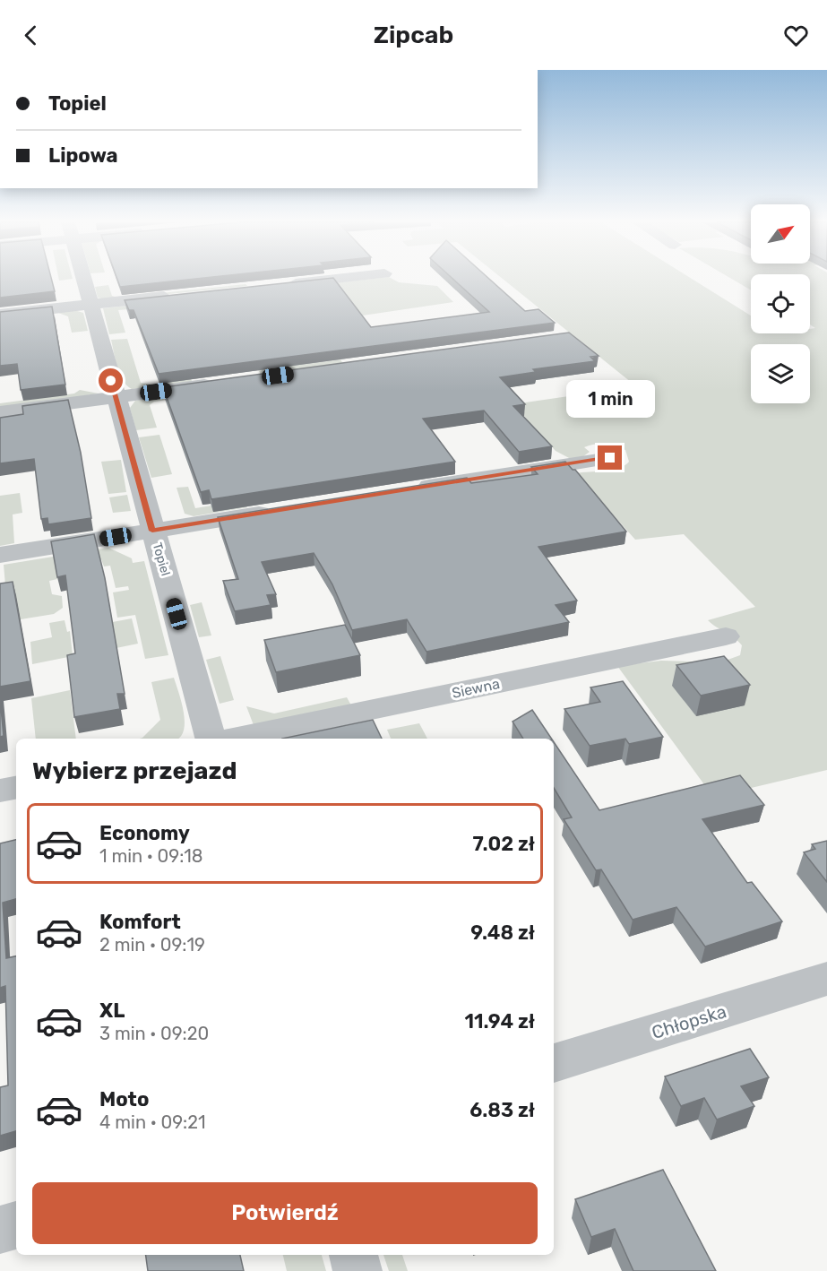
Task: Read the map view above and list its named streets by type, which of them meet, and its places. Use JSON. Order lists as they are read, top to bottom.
{
  "streets": {
    "street": ["Topiel", "Siewna", "Chłopska"]
  },
  "north": "top right",
  "page": {
    "header": "Zipcab",
    "banner": ["Topiel", "Lipowa"],
    "bubble": "1 min",
    "heading": "Wybierz przejazd",
    "list": [
      {
        "name": "Economy",
        "note": "1 min · 09:18",
        "value": "7.02 zł"
      },
      {
        "name": "Komfort",
        "note": "2 min · 09:19",
        "value": "9.48 zł"
      },
      {
        "name": "XL",
        "note": "3 min · 09:20",
        "value": "11.94 zł"
      },
      {
        "name": "Moto",
        "note": "4 min · 09:21",
        "value": "6.83 zł"
      }
    ],
    "buttons": "Potwierdź"
  }
}
